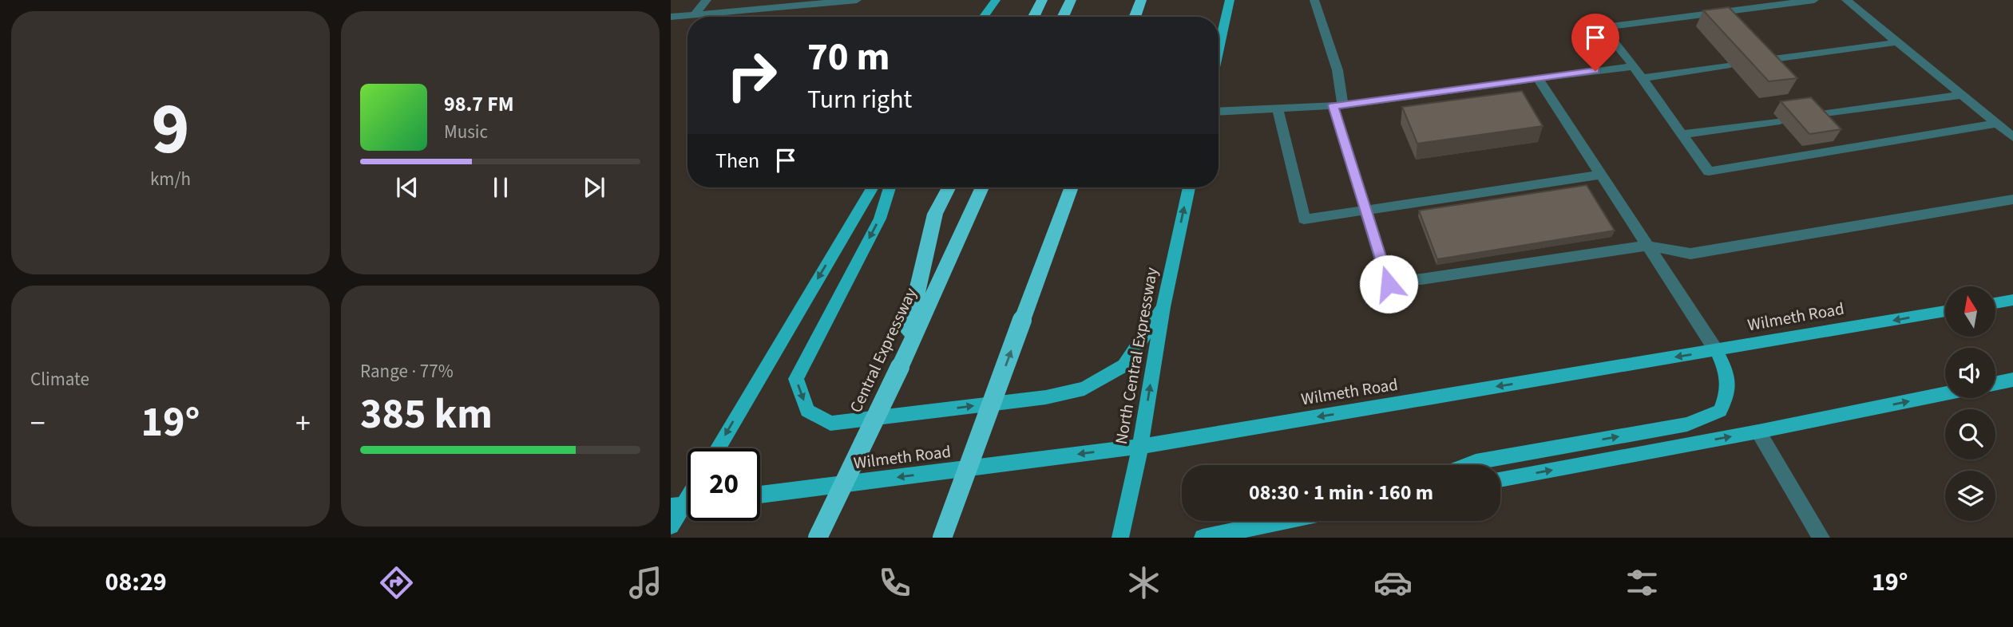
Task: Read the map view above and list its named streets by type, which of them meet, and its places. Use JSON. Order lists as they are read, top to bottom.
{
  "streets": {
    "highway": ["Central Expressway"],
    "main road": ["Wilmeth Road", "North Central Expressway"]
  },
  "crossings": [
    ["Wilmeth Road", "North Central Expressway"]
  ],
  "one_way": ["North Central Expressway"],
  "north": "top",
  "page": {
    "tile": [
      ["9", "km/h"],
      "Climate",
      ["Range · 77%", "385 km"]
    ],
    "turn": ["70 m", "Turn right"],
    "song": ["98.7 FM", "Music"],
    "then": "Then",
    "heat": ["−", "19°", "+"],
    "limit": "20",
    "trip": "08:30 · 1 min · 160 m",
    "tabs": ["08:29", "19°"]
  }
}
